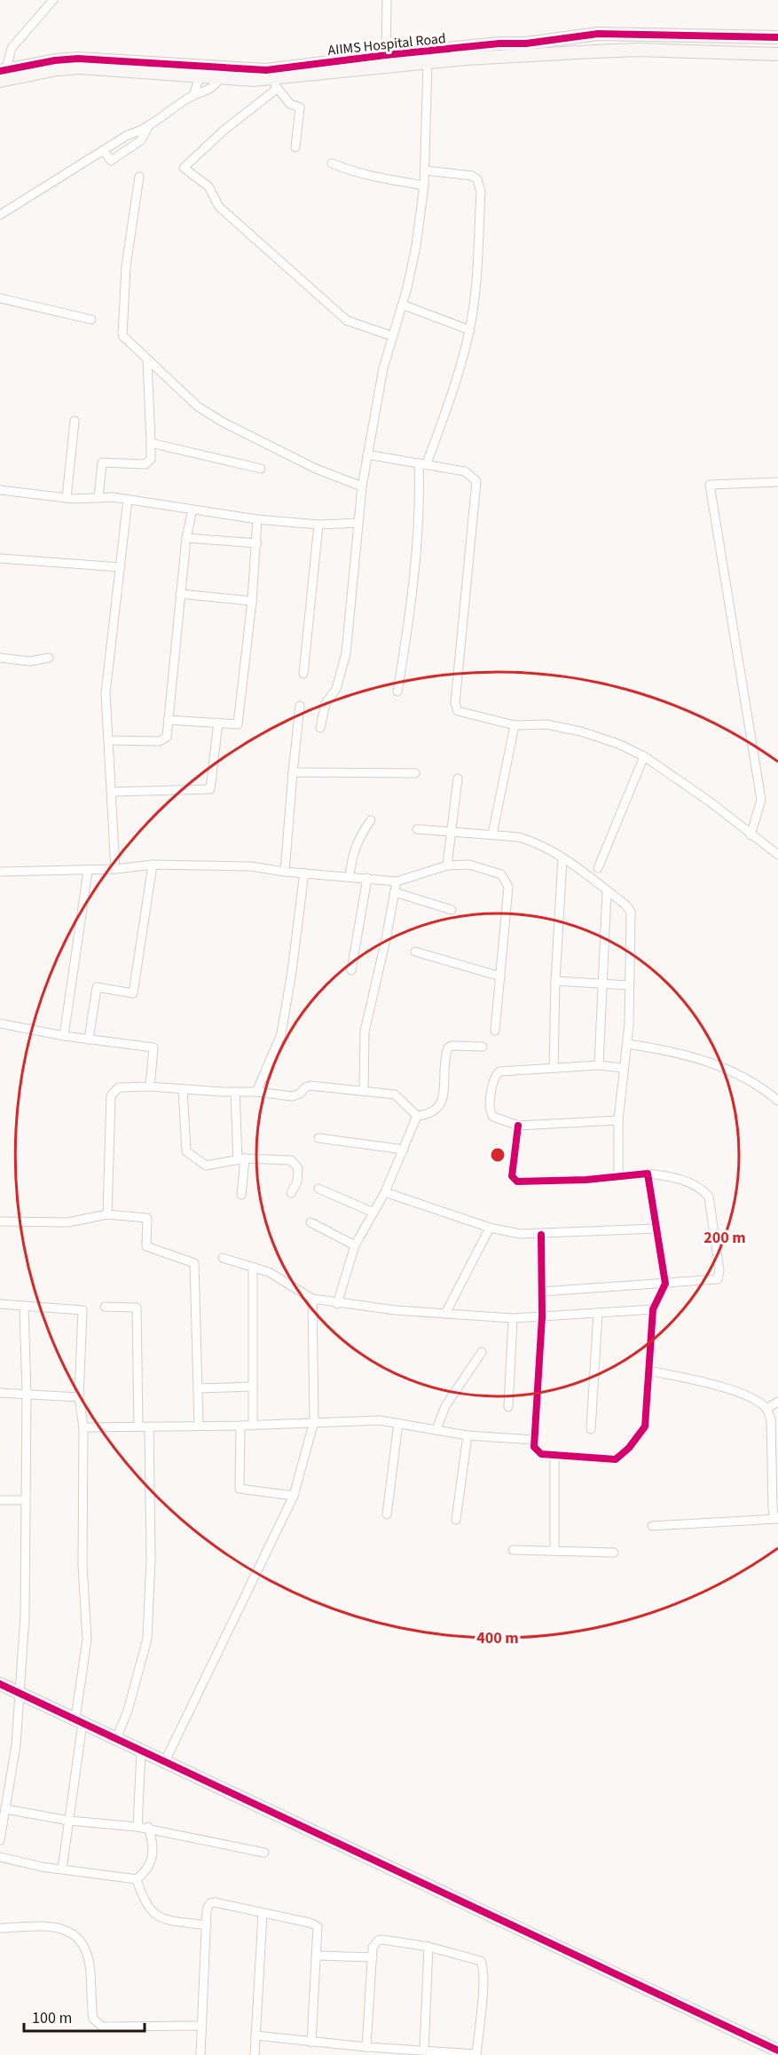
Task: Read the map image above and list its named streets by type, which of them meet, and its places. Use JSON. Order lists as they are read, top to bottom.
{
  "streets": {
    "street": ["AIIMS Hospital Road"]
  },
  "scale_bar": "100 m",
  "rings": ["200 m", "400 m"]
}
